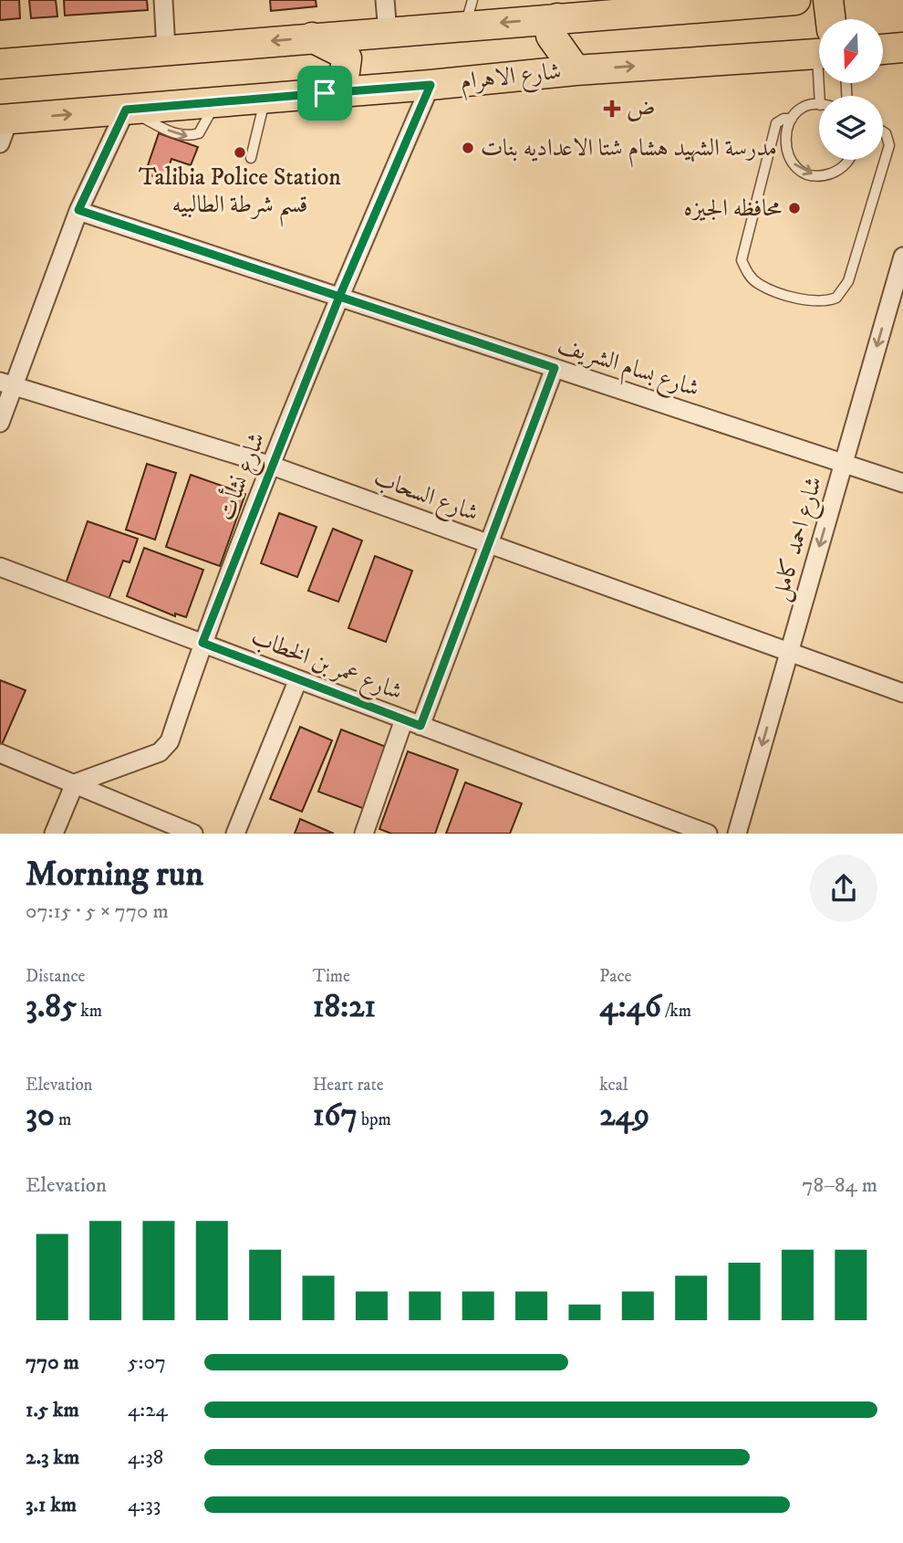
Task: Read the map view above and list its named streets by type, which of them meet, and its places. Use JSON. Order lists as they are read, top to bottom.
{
  "streets": {
    "main road": ["شارع الاهرام"],
    "street": [
      "شارع بسام الشريف",
      "شارع نشأت",
      "شارع السحاب",
      "شارع احمد كامل",
      "شارع عمر بن الخطاب"
    ]
  },
  "crossings": [
    ["شارع الاهرام", "شارع نشأت"],
    ["شارع بسام الشريف", "شارع نشأت"],
    ["شارع بسام الشريف", "شارع احمد كامل"],
    ["شارع نشأت", "شارع السحاب"],
    ["شارع نشأت", "شارع عمر بن الخطاب"],
    ["شارع السحاب", "شارع احمد كامل"]
  ],
  "one_way": ["شارع احمد كامل"],
  "places": {
    "health": ["ض"],
    "other": ["مدرسة الشهيد هشام شتا الاعداديه بنات", "Talibia Police Station قسم شرطة الطالبيه", "محافظه الجيزه"]
  },
  "north": "bottom",
  "page": {
    "heading": ["Morning run", "07:15 · 5 × 770 m"],
    "stats": [
      ["Distance", "3.85 km"],
      ["Time", "18:21"],
      ["Pace", "4:46 /km"],
      ["Elevation", "30 m"],
      ["Heart rate", "167 bpm"],
      ["kcal", "249"]
    ],
    "chart": ["Elevation", "78–84 m"],
    "list": [
      {
        "name": "770 m",
        "note": "5:07"
      },
      {
        "name": "1.5 km",
        "note": "4:24"
      },
      {
        "name": "2.3 km",
        "note": "4:38"
      },
      {
        "name": "3.1 km",
        "note": "4:33"
      }
    ]
  }
}
